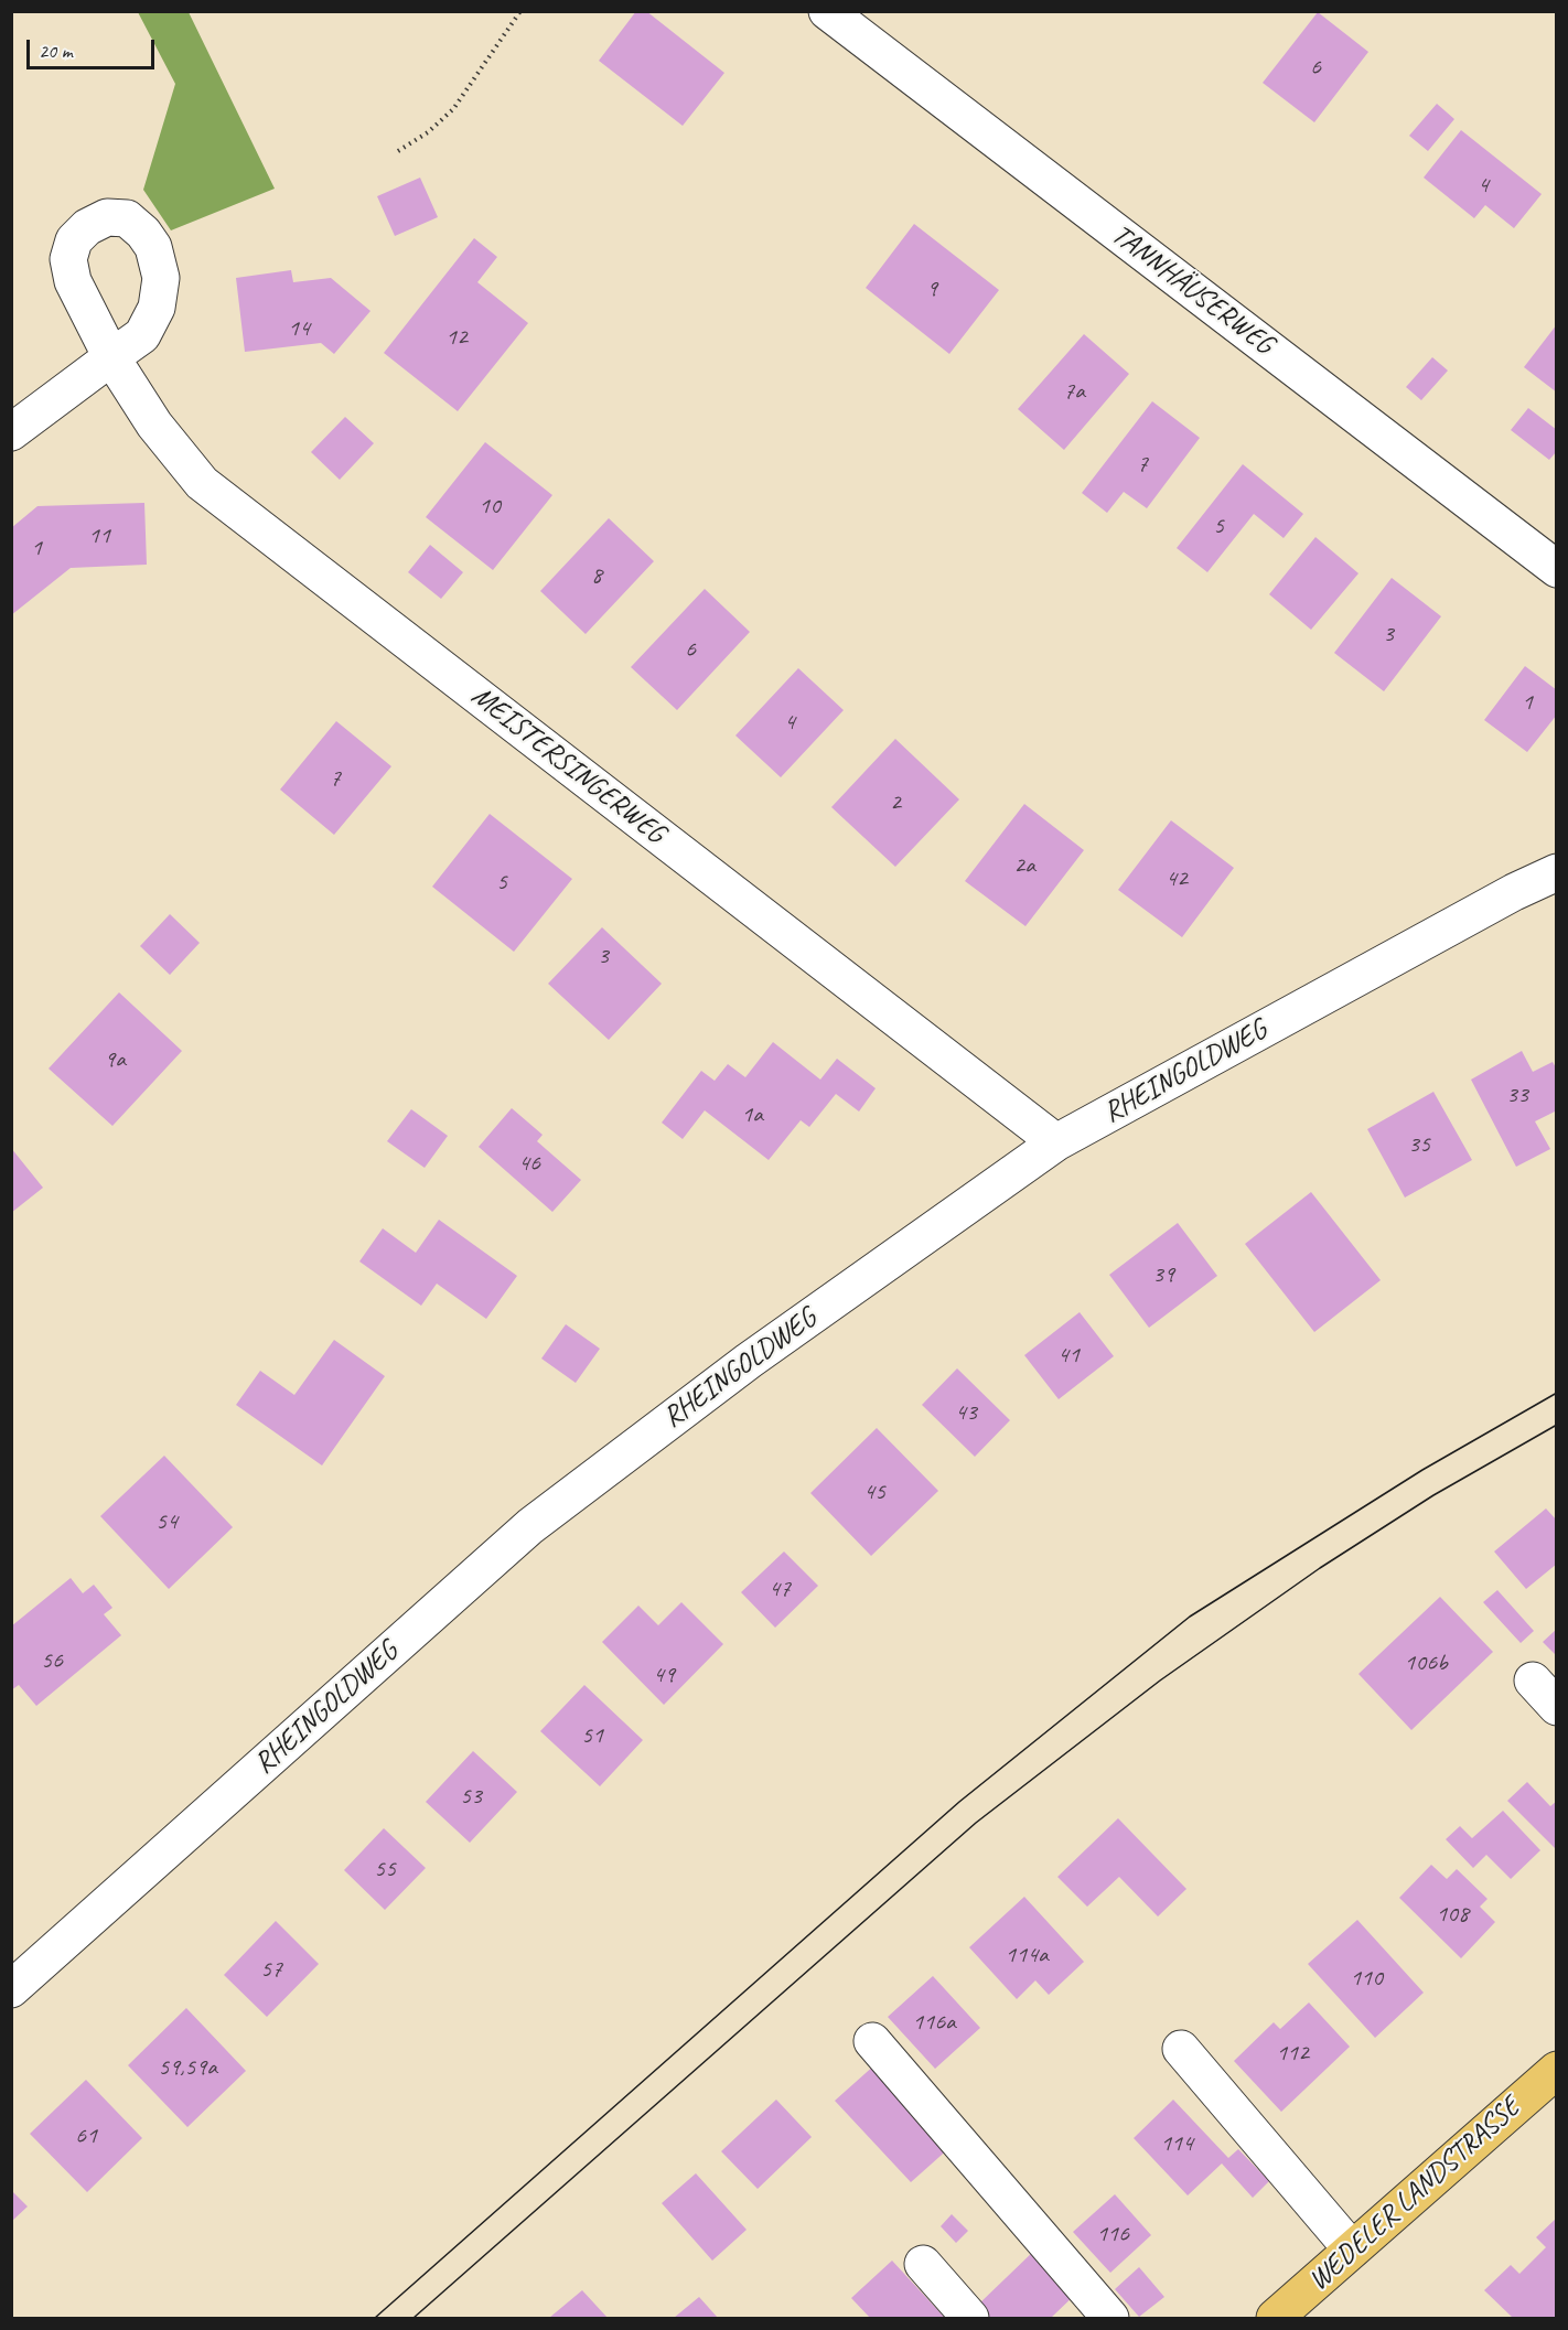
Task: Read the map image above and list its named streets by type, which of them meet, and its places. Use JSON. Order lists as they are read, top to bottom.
{
  "streets": {
    "main road": ["WEDELER LANDSTRASSE"],
    "street": ["TANNHÄUSERWEG", "MEISTERSINGERWEG", "RHEINGOLDWEG"]
  },
  "crossings": [
    ["MEISTERSINGERWEG", "RHEINGOLDWEG"]
  ],
  "house_numbers": [
    "6",
    "4",
    "9",
    "14",
    "12",
    "7a",
    "7",
    "10",
    "5",
    "11",
    "1",
    "8",
    "3",
    "6",
    "1",
    "4",
    "7",
    "2",
    "2a",
    "42",
    "5",
    "3",
    "9a",
    "33",
    "1a",
    "35",
    "46",
    "39",
    "41",
    "43",
    "45",
    "54",
    "47",
    "56",
    "106b",
    "49",
    "51",
    "53",
    "55",
    "108",
    "114a",
    "57",
    "110",
    "116a",
    "112",
    "59,59a",
    "61",
    "114",
    "116"
  ],
  "scale_bar": "20 m"
}
